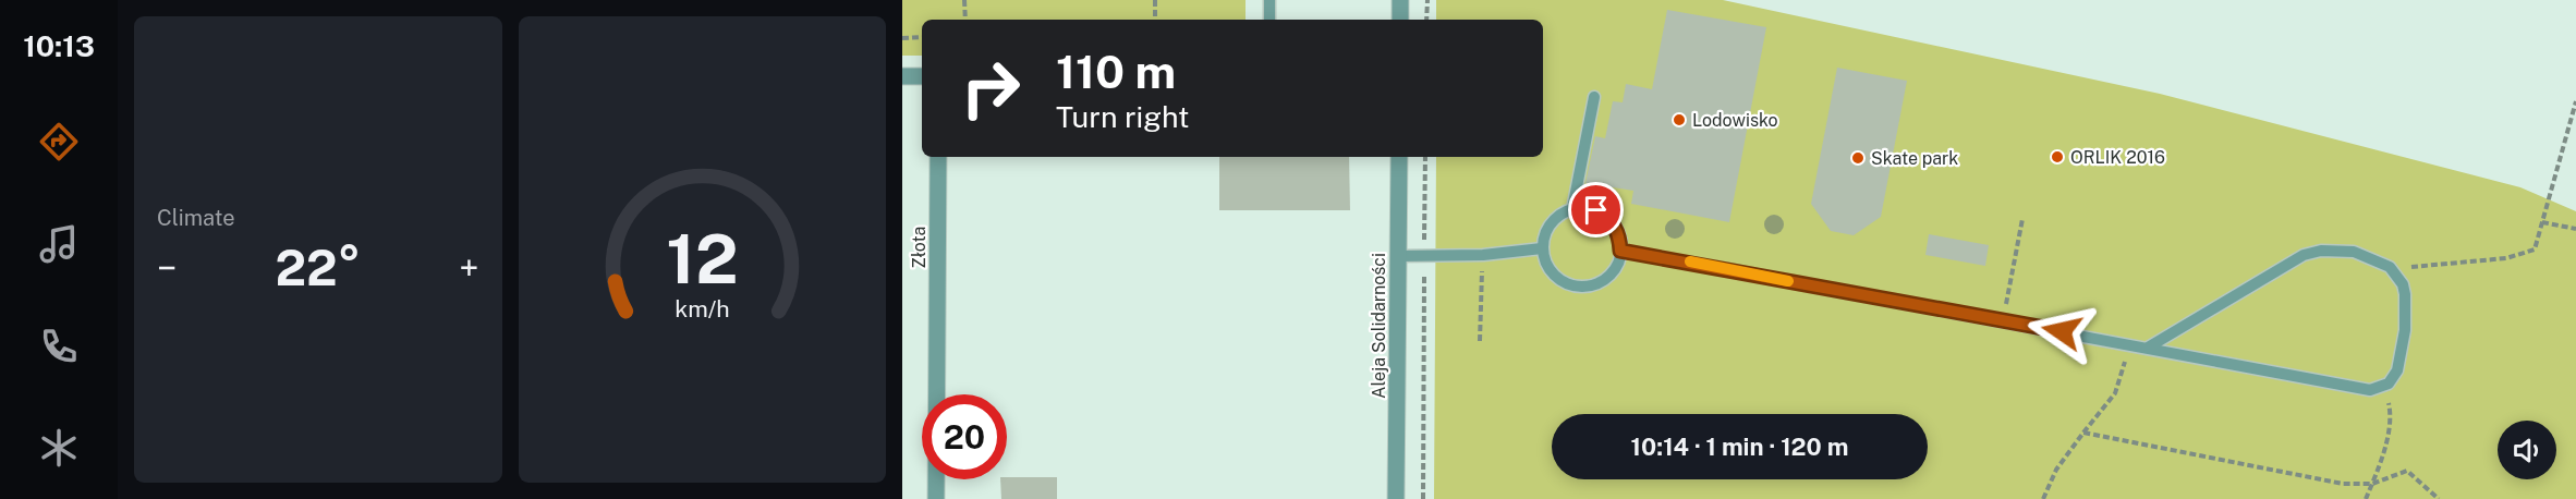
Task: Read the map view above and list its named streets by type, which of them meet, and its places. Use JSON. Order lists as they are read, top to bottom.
{
  "streets": {
    "street": ["Złota", "Aleja Solidarności"]
  },
  "places": ["Lodowisko", "ORLIK 2016", "Skate park"],
  "page": {
    "tabs": "10:13",
    "tile": "Climate",
    "turn": ["110 m", "Turn right"],
    "heat": ["−", "22°", "+"],
    "limit": "20",
    "trip": "10:14 · 1 min · 120 m",
    "gauge": ["12", "km/h"]
  }
}
